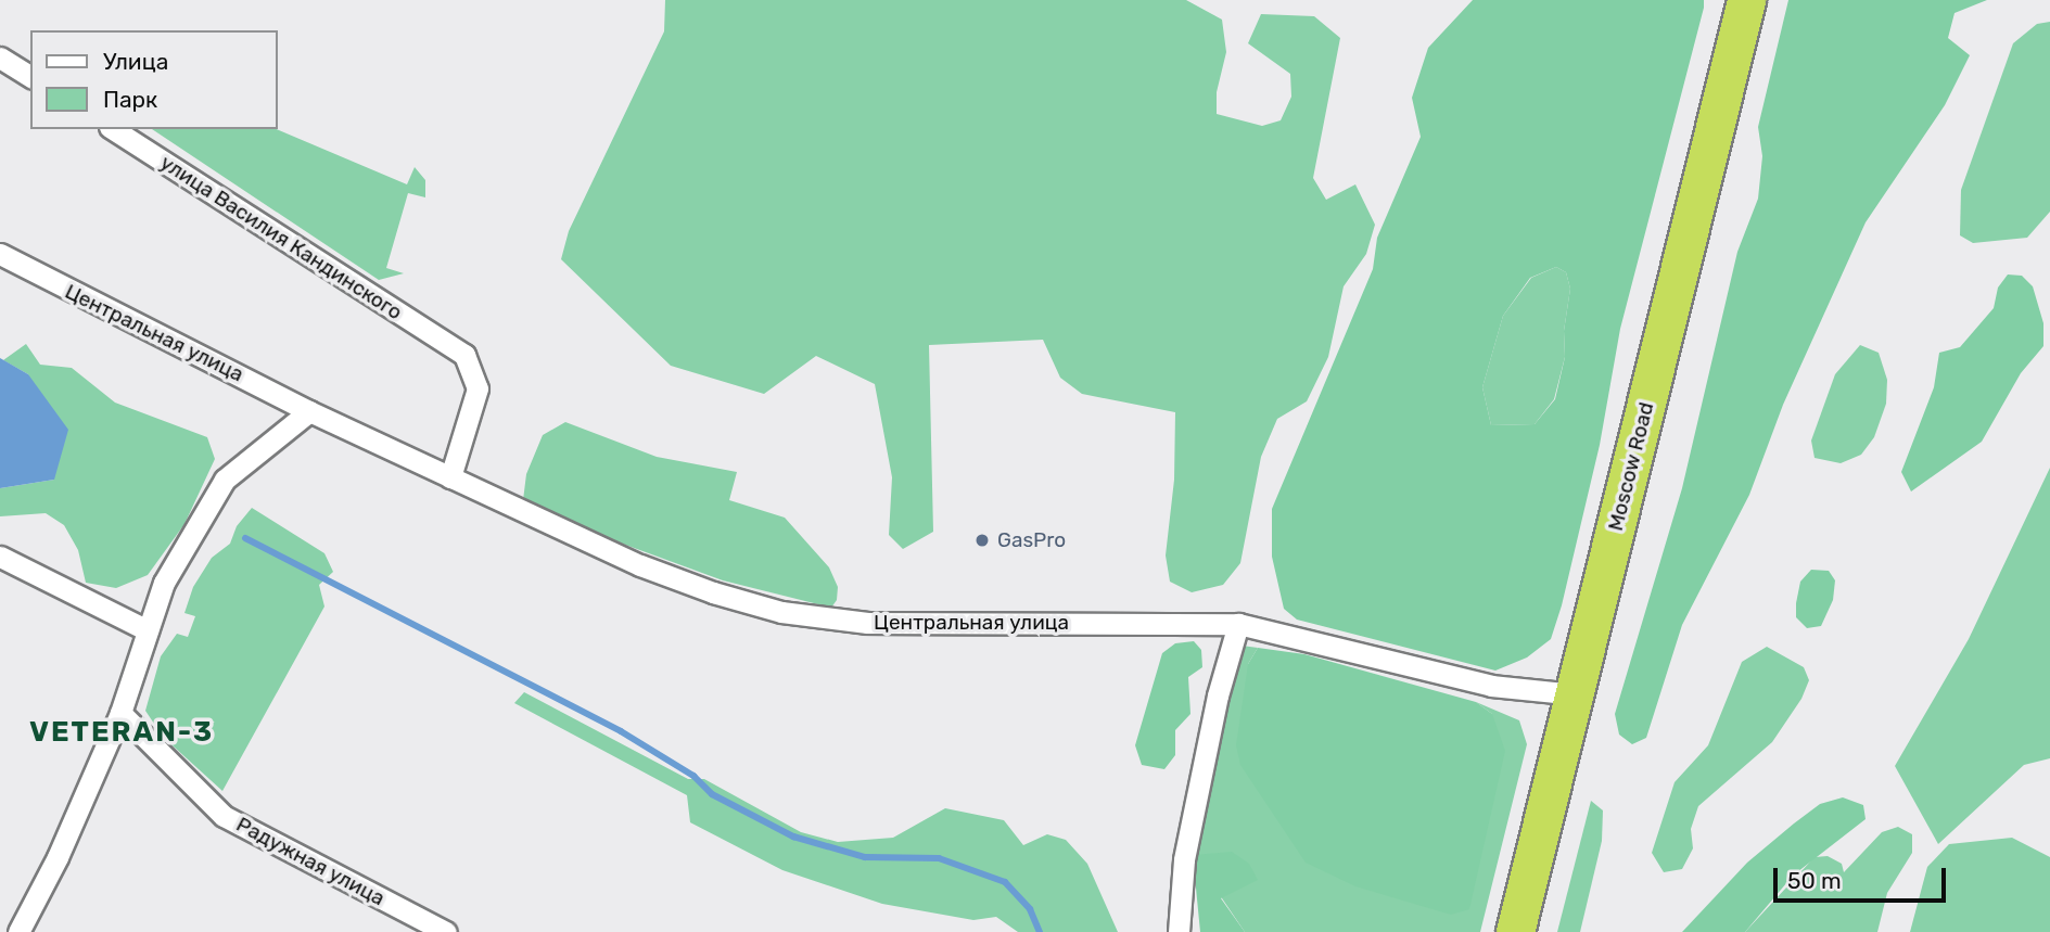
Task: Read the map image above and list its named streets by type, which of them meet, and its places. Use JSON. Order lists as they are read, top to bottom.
{
  "streets": {
    "highway": ["Moscow Road"],
    "street": ["улица Василия Кандинского", "Центральная улица", "Радужная улица"]
  },
  "crossings": [
    ["улица Василия Кандинского", "Центральная улица"],
    ["Центральная улица", "Moscow Road"]
  ],
  "districts": ["VETERAN-3"],
  "places": ["GasPro"],
  "legend": ["Улица", "Парк"],
  "scale_bar": "50 m"
}
